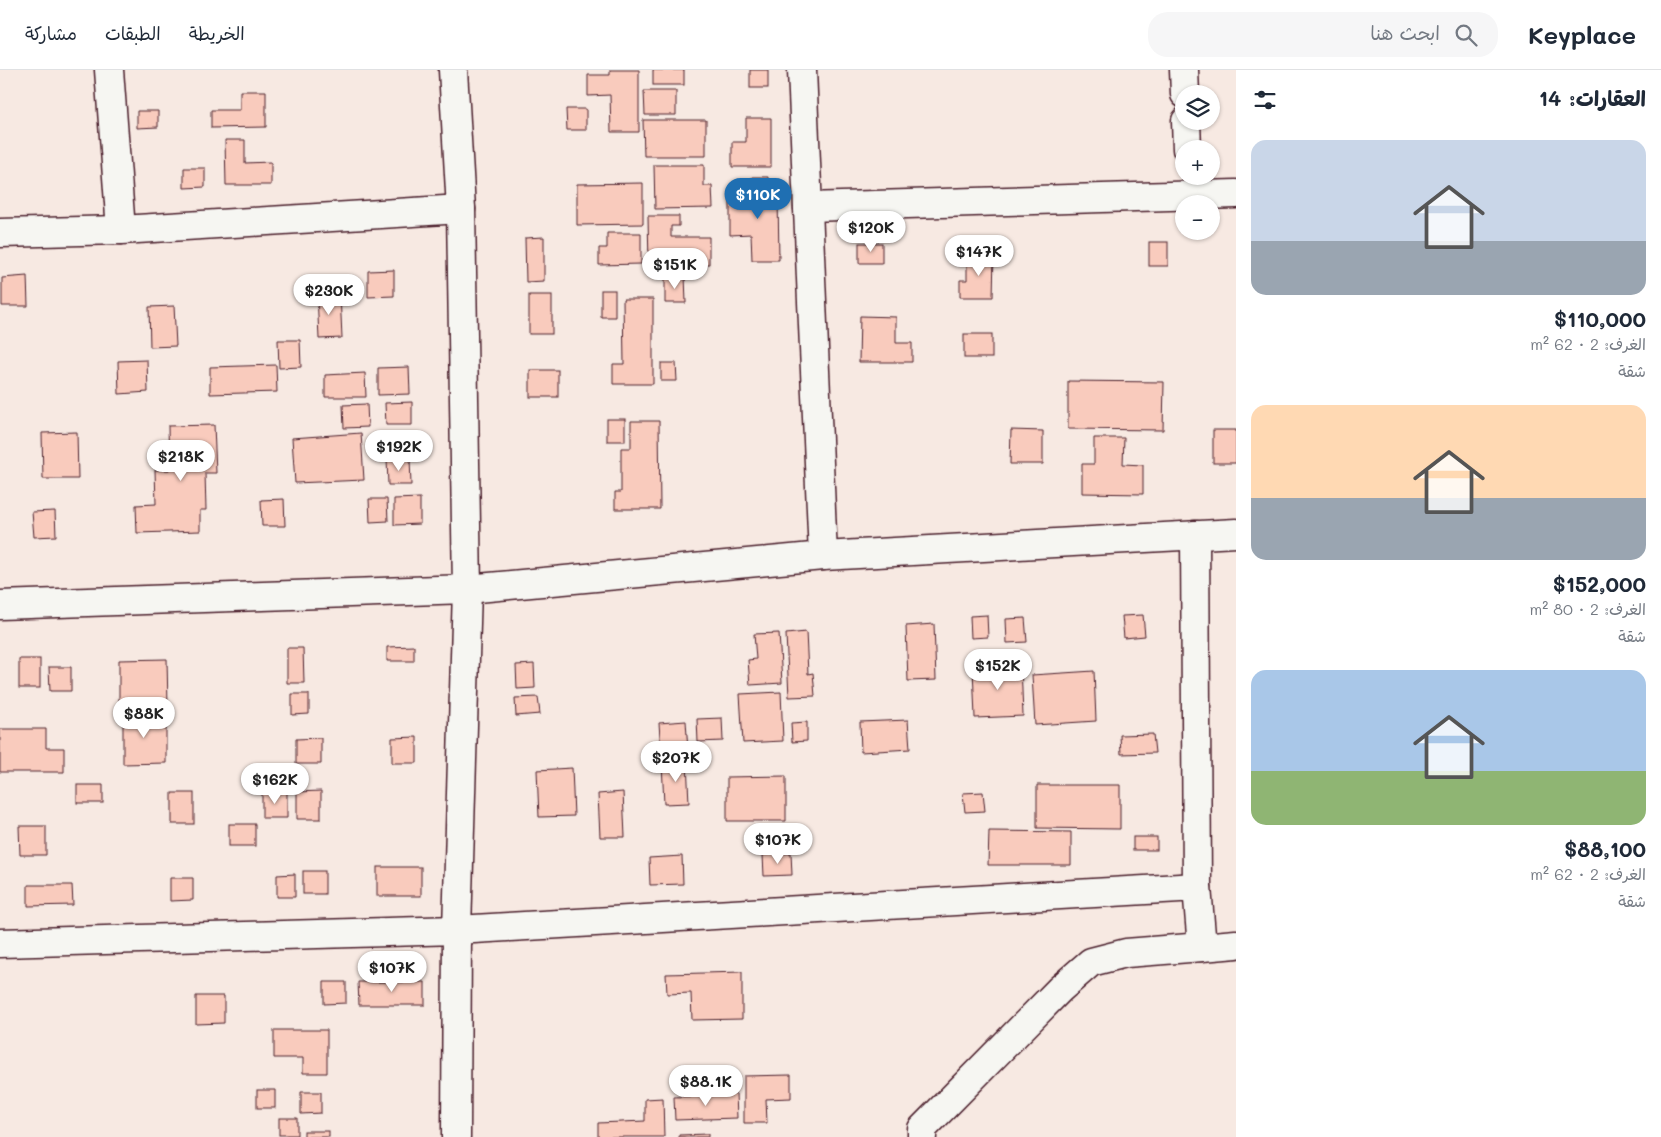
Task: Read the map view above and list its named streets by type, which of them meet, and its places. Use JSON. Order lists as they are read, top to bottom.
{
  "page": {
    "header": "Keyplace",
    "search": "ابحث هنا",
    "nav": ["الخريطة", "الطبقات", "مشاركة"],
    "heading": "العقارات: 14",
    "map_buttons": ["+", "−"],
    "list": [
      {
        "name": "$110,000",
        "note": "الغرف: 2 · 62 m² · شقة"
      },
      {
        "name": "$152,000",
        "note": "الغرف: 2 · 80 m² · شقة"
      },
      {
        "name": "$88,100",
        "note": "الغرف: 2 · 62 m² · شقة"
      }
    ],
    "price": [
      "$110K",
      "$120K",
      "$147K",
      "$151K",
      "$230K",
      "$192K",
      "$218K",
      "$152K",
      "$88K",
      "$207K",
      "$162K",
      "$107K",
      "$107K",
      "$88.1K"
    ]
  }
}
